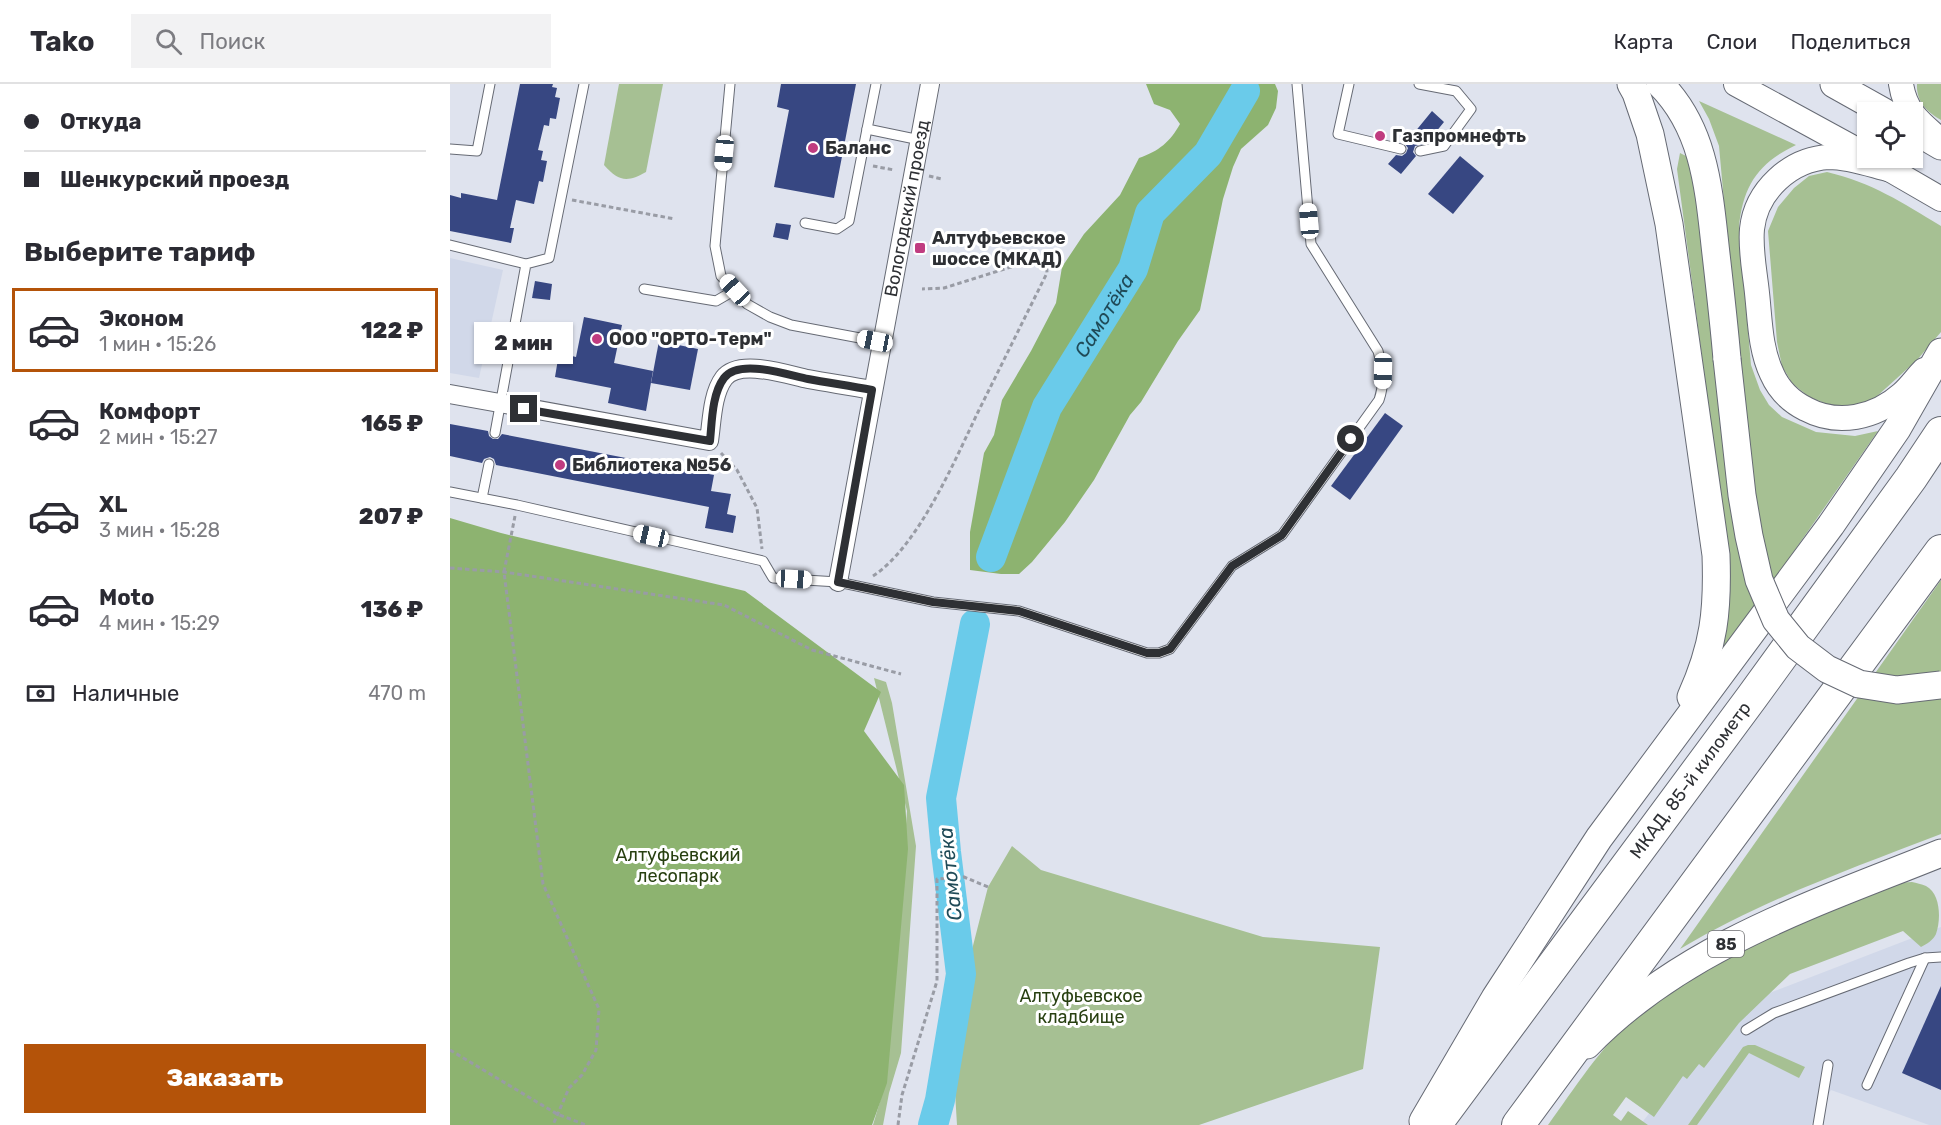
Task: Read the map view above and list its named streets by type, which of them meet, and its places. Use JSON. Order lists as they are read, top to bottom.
{
  "streets": {
    "highway": ["МКАД, 85-й километр"],
    "main road": ["85"],
    "street": ["Вологодский проезд"]
  },
  "water": ["Самотёка"],
  "parks": ["Алтуфьевский лесопарк", "Алтуфьевское кладбище"],
  "places": {
    "other": [
      "Газпромнефть",
      "Баланс",
      "ООО \"ОРТО-Терм\"",
      "Библиотека №56"
    ],
    "transit": ["Алтуфьевское шоссе (МКАД)"]
  },
  "page": {
    "header": "Tako",
    "search": "Поиск",
    "nav": ["Карта", "Слои", "Поделиться"],
    "banner": ["Откуда", "Шенкурский проезд"],
    "heading": "Выберите тариф",
    "list": [
      {
        "name": "Эконом",
        "note": "1 мин · 15:26",
        "value": "122 ₽"
      },
      {
        "name": "Комфорт",
        "note": "2 мин · 15:27",
        "value": "165 ₽"
      },
      {
        "name": "XL",
        "note": "3 мин · 15:28",
        "value": "207 ₽"
      },
      {
        "name": "Moto",
        "note": "4 мин · 15:29",
        "value": "136 ₽"
      }
    ],
    "bubble": "2 мин",
    "pay": ["Наличные", "470 m"],
    "buttons": "Заказать"
  }
}
